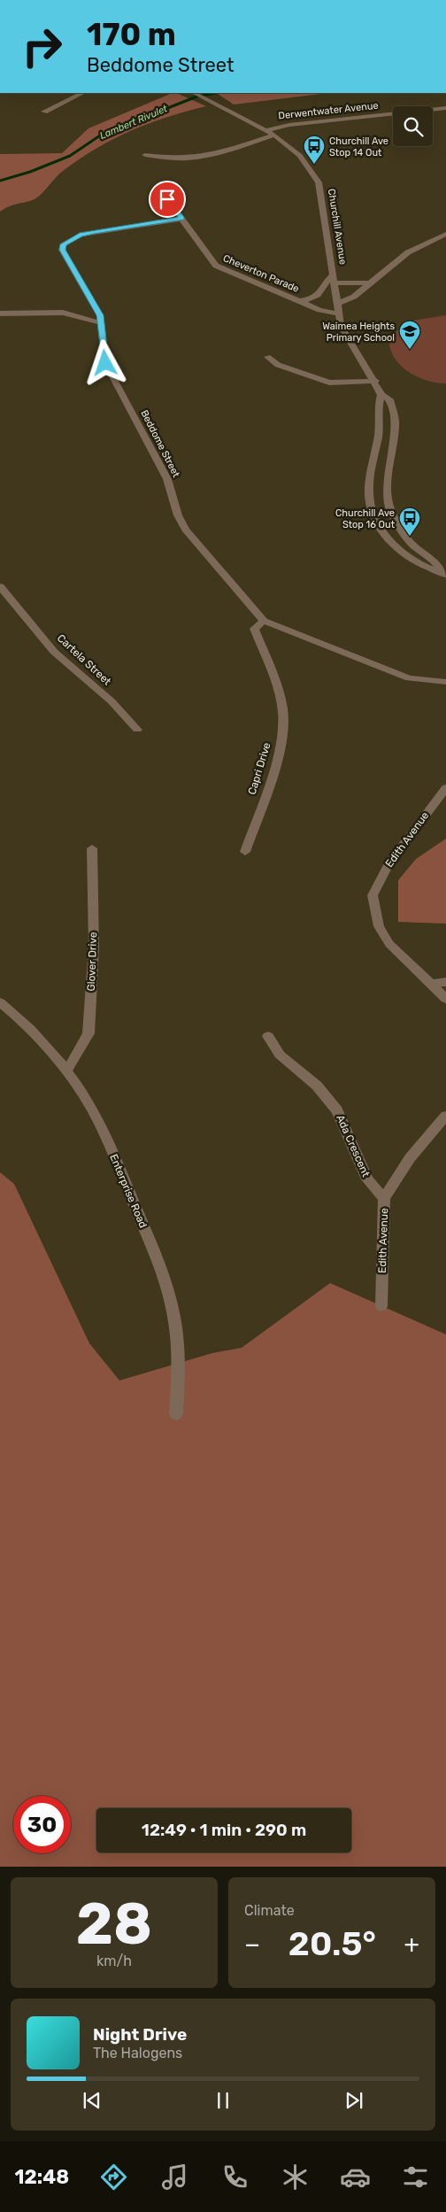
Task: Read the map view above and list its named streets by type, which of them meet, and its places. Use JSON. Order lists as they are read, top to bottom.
{
  "streets": {
    "street": [
      "Derwentwater Avenue",
      "Churchill Avenue",
      "Cheverton Parade",
      "Beddome Street",
      "Cartela Street",
      "Capri Drive",
      "Edith Avenue",
      "Glover Drive",
      "Ada Crescent",
      "Enterprise Road"
    ]
  },
  "crossings": [
    ["Derwentwater Avenue", "Churchill Avenue"],
    ["Churchill Avenue", "Cheverton Parade"],
    ["Cheverton Parade", "Beddome Street"],
    ["Beddome Street", "Capri Drive"],
    ["Edith Avenue", "Ada Crescent"],
    ["Glover Drive", "Enterprise Road"]
  ],
  "water": ["Lambert Rivulet"],
  "places": {
    "bus stop": ["Churchill Ave Stop 14 Out", "Churchill Ave Stop 16 Out"],
    "school or university": ["Waimea Heights Primary School"]
  },
  "page": {
    "turn": ["170 m", "Beddome Street"],
    "limit": "30",
    "trip": "12:49 · 1 min · 290 m",
    "tile": [
      ["28", "km/h"],
      "Climate"
    ],
    "heat": ["−", "20.5°", "+"],
    "song": ["Night Drive", "The Halogens"],
    "tabs": "12:48"
  }
}
